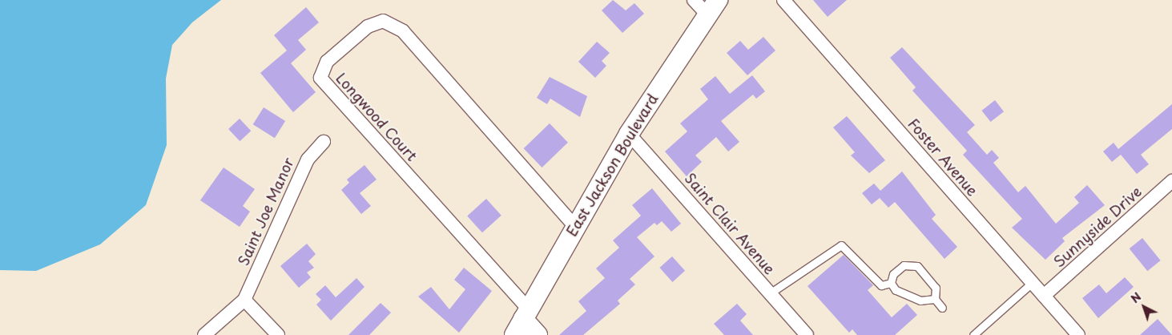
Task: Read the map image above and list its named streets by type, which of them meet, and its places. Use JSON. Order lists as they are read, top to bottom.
{
  "streets": {
    "main road": ["East Jackson Boulevard"],
    "street": [
      "Longwood Court",
      "Foster Avenue",
      "Saint Joe Manor",
      "Saint Clair Avenue",
      "Sunnyside Drive"
    ]
  },
  "crossings": [
    ["Longwood Court", "East Jackson Boulevard"],
    ["Foster Avenue", "Sunnyside Drive"],
    ["East Jackson Boulevard", "Saint Clair Avenue"]
  ],
  "north": "top left"
}
